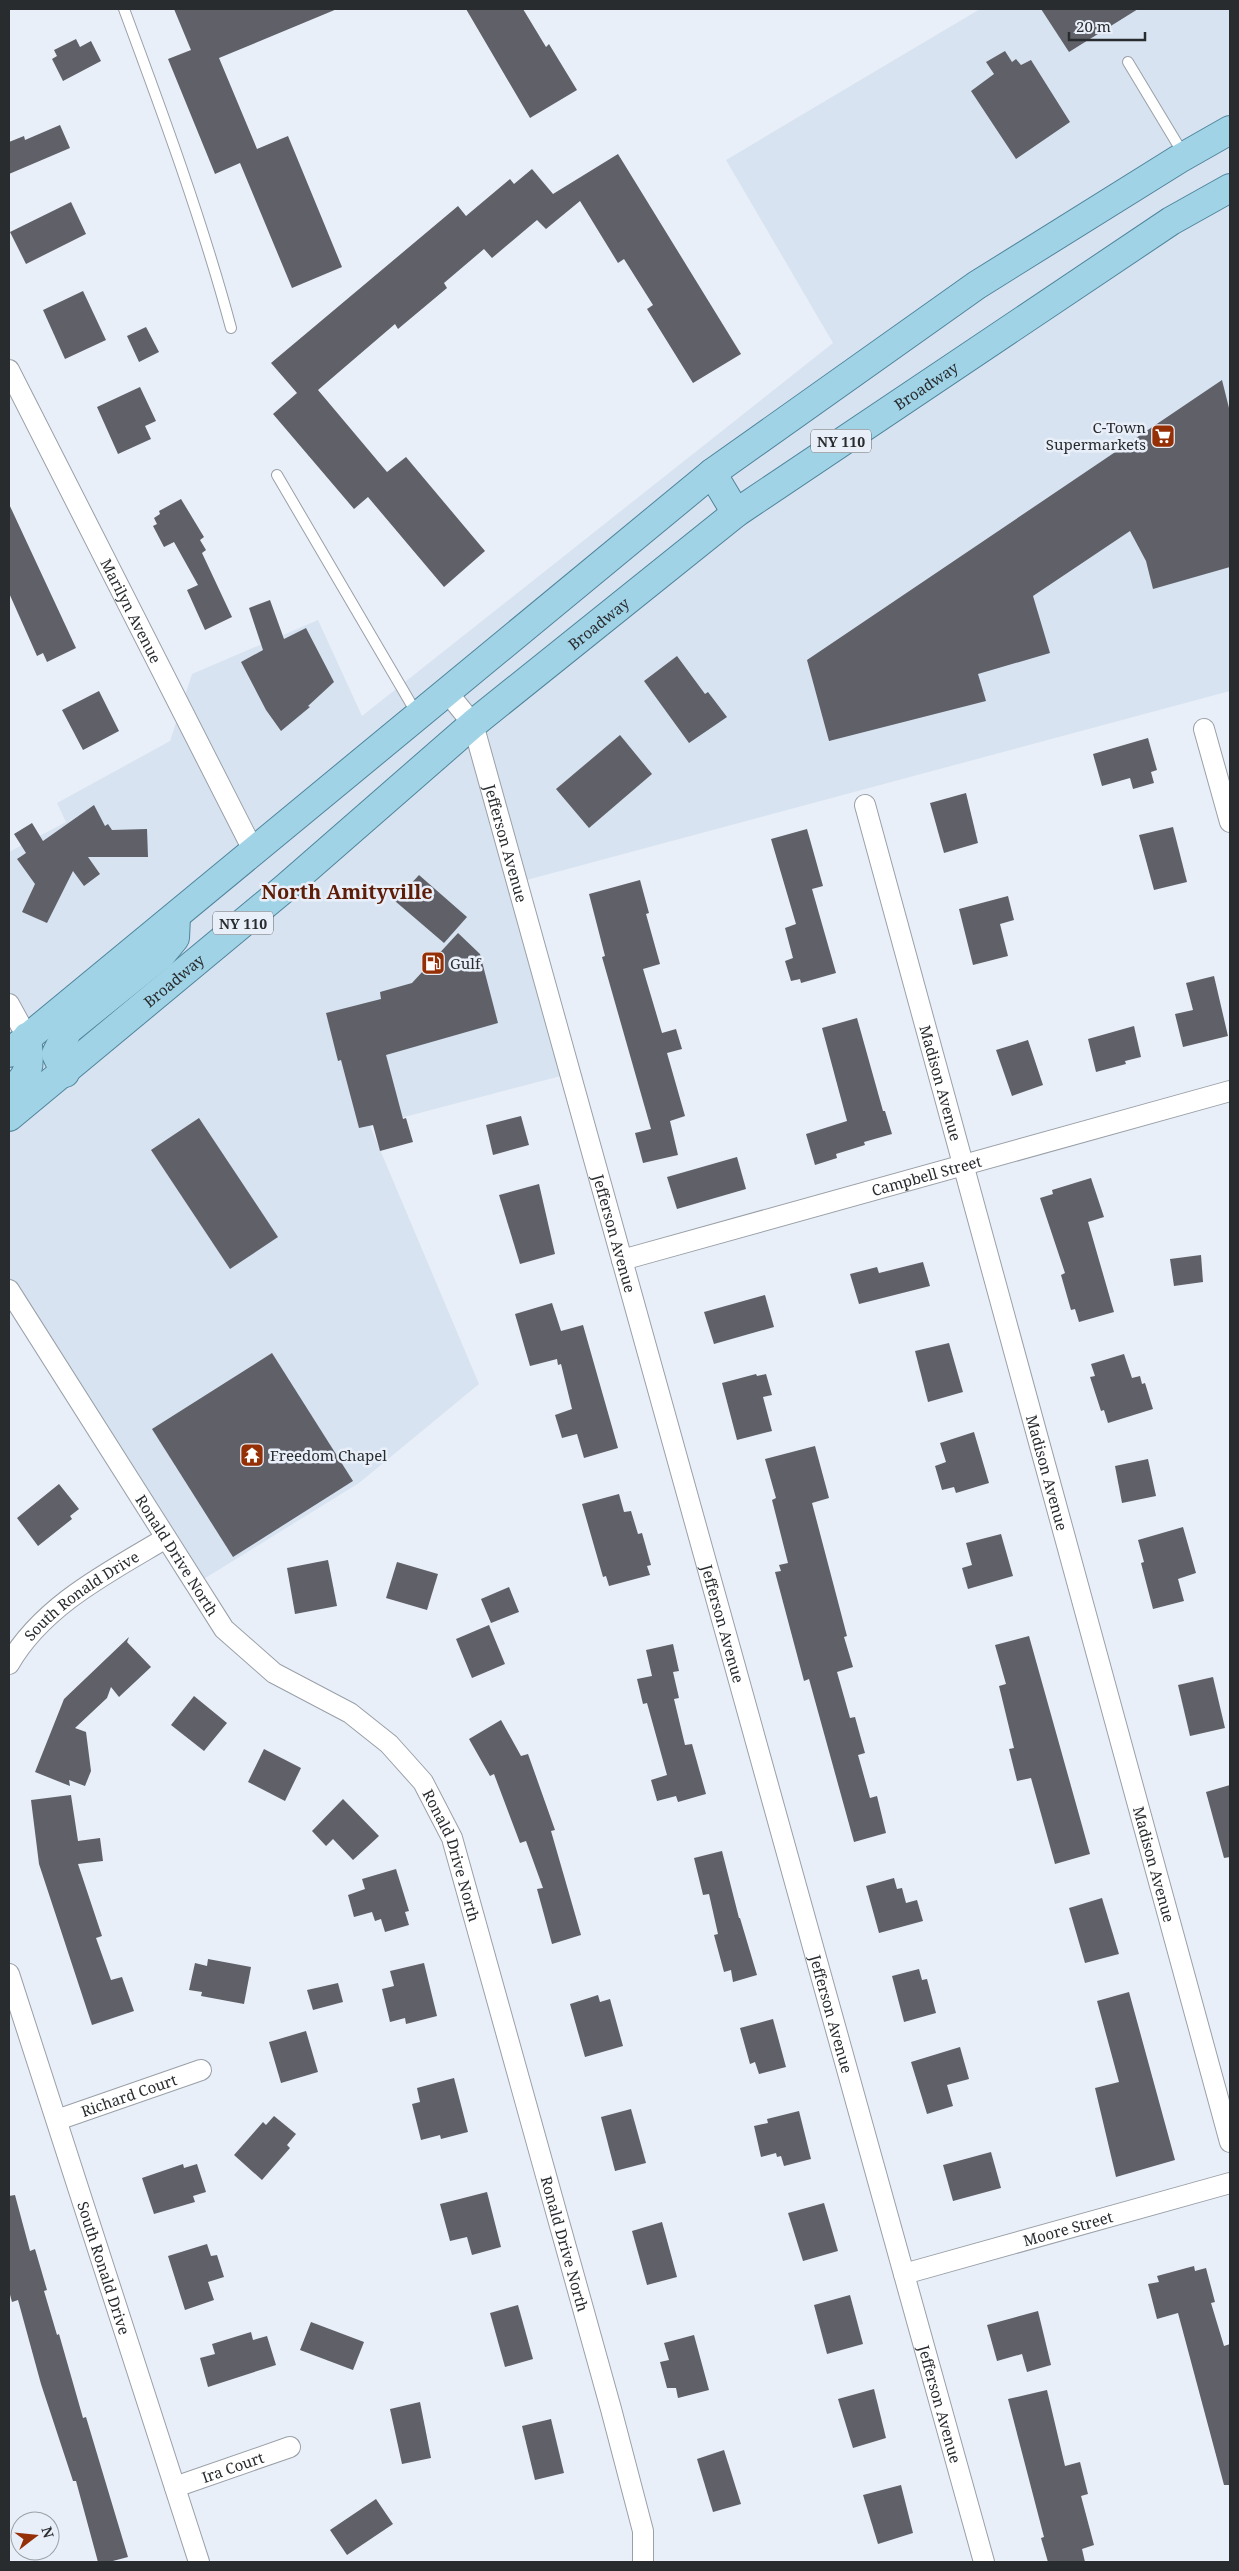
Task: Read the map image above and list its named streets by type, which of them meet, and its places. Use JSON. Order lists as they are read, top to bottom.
{
  "streets": {
    "main road": ["Broadway", "NY 110"],
    "street": [
      "Marilyn Avenue",
      "Jefferson Avenue",
      "Madison Avenue",
      "Campbell Street",
      "Ronald Drive North",
      "South Ronald Drive",
      "Richard Court",
      "Moore Street",
      "Ira Court"
    ]
  },
  "crossings": [
    ["Broadway", "Jefferson Avenue"],
    ["NY 110", "Marilyn Avenue"],
    ["NY 110", "Jefferson Avenue"],
    ["Jefferson Avenue", "Campbell Street"],
    ["Jefferson Avenue", "Moore Street"],
    ["Madison Avenue", "Campbell Street"],
    ["Ronald Drive North", "South Ronald Drive"],
    ["South Ronald Drive", "Richard Court"],
    ["South Ronald Drive", "Ira Court"]
  ],
  "districts": ["North Amityville"],
  "places": {
    "supermarket": ["C‑Town Supermarkets"],
    "fuel station": ["Gulf"],
    "temple": ["Freedom Chapel"]
  },
  "scale_bar": "20 m",
  "north": "right"
}
